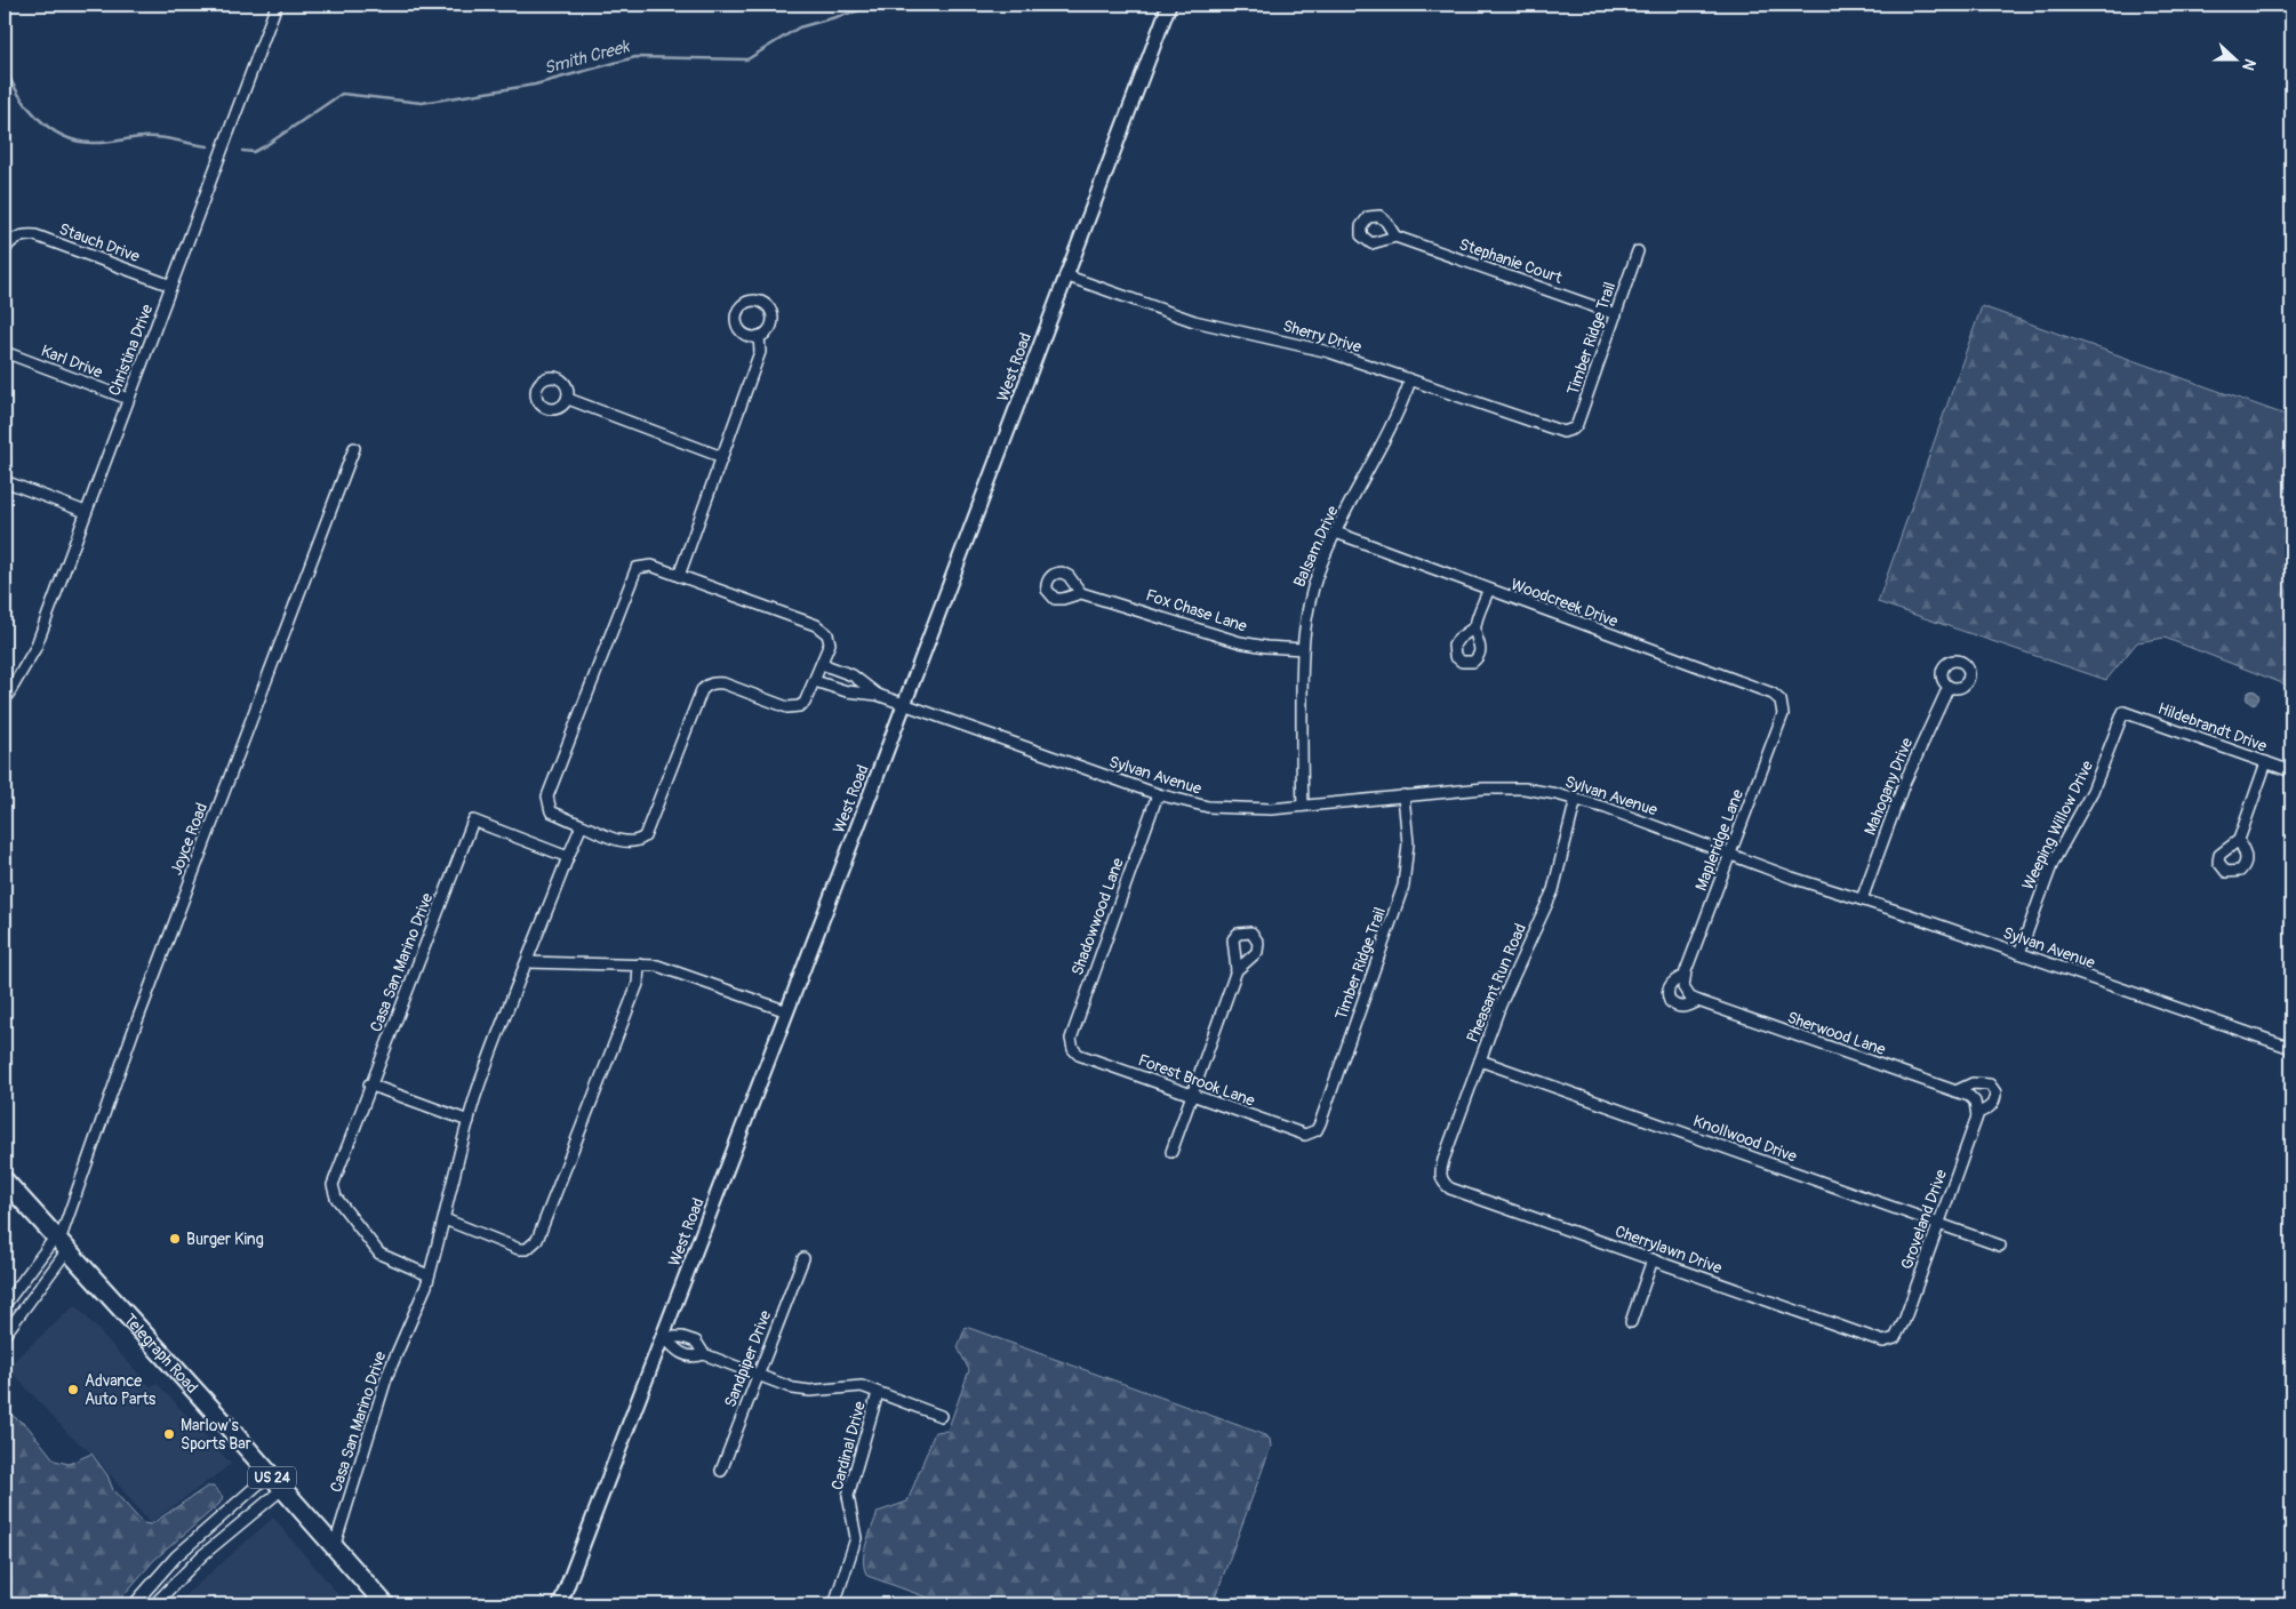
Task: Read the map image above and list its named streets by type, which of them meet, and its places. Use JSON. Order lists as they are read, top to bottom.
{
  "streets": {
    "main road": ["Telegraph Road", "US 24"],
    "street": [
      "Stauch Drive",
      "Stephanie Court",
      "Sherry Drive",
      "Timber Ridge Trail",
      "Christina Drive",
      "Karl Drive",
      "West Road",
      "Balsam Drive",
      "Woodcreek Drive",
      "Fox Chase Lane",
      "Hildebrandt Drive",
      "Sylvan Avenue",
      "Mahogany Drive",
      "Weeping Willow Drive",
      "Joyce Road",
      "Mapleridge Lane",
      "Shadowwood Lane",
      "Casa San Marino Drive",
      "Pheasant Run Road",
      "Sherwood Lane",
      "Forest Brook Lane",
      "Knollwood Drive",
      "Groveland Drive",
      "Cherrylawn Drive",
      "Sandpiper Drive",
      "Cardinal Drive"
    ]
  },
  "crossings": [
    ["Stauch Drive", "Christina Drive"],
    ["Stephanie Court", "Timber Ridge Trail"],
    ["Sherry Drive", "Timber Ridge Trail"],
    ["Sherry Drive", "West Road"],
    ["Sherry Drive", "Balsam Drive"],
    ["Timber Ridge Trail", "Sylvan Avenue"],
    ["Timber Ridge Trail", "Forest Brook Lane"],
    ["Christina Drive", "Karl Drive"],
    ["West Road", "Sylvan Avenue"],
    ["Balsam Drive", "Woodcreek Drive"],
    ["Balsam Drive", "Fox Chase Lane"],
    ["Balsam Drive", "Sylvan Avenue"],
    ["Woodcreek Drive", "Mapleridge Lane"],
    ["Hildebrandt Drive", "Weeping Willow Drive"],
    ["Sylvan Avenue", "Mahogany Drive"],
    ["Sylvan Avenue", "Weeping Willow Drive"],
    ["Sylvan Avenue", "Mapleridge Lane"],
    ["Sylvan Avenue", "Shadowwood Lane"],
    ["Sylvan Avenue", "Pheasant Run Road"],
    ["Joyce Road", "Telegraph Road"],
    ["Mapleridge Lane", "Sherwood Lane"],
    ["Shadowwood Lane", "Forest Brook Lane"],
    ["Casa San Marino Drive", "Telegraph Road"],
    ["Pheasant Run Road", "Knollwood Drive"],
    ["Pheasant Run Road", "Cherrylawn Drive"],
    ["Sherwood Lane", "Groveland Drive"],
    ["Knollwood Drive", "Groveland Drive"],
    ["Groveland Drive", "Cherrylawn Drive"]
  ],
  "water": ["Smith Creek"],
  "places": ["Burger King", "Advance Auto Parts", "Marlow's Sports Bar"],
  "north": "right"
}
